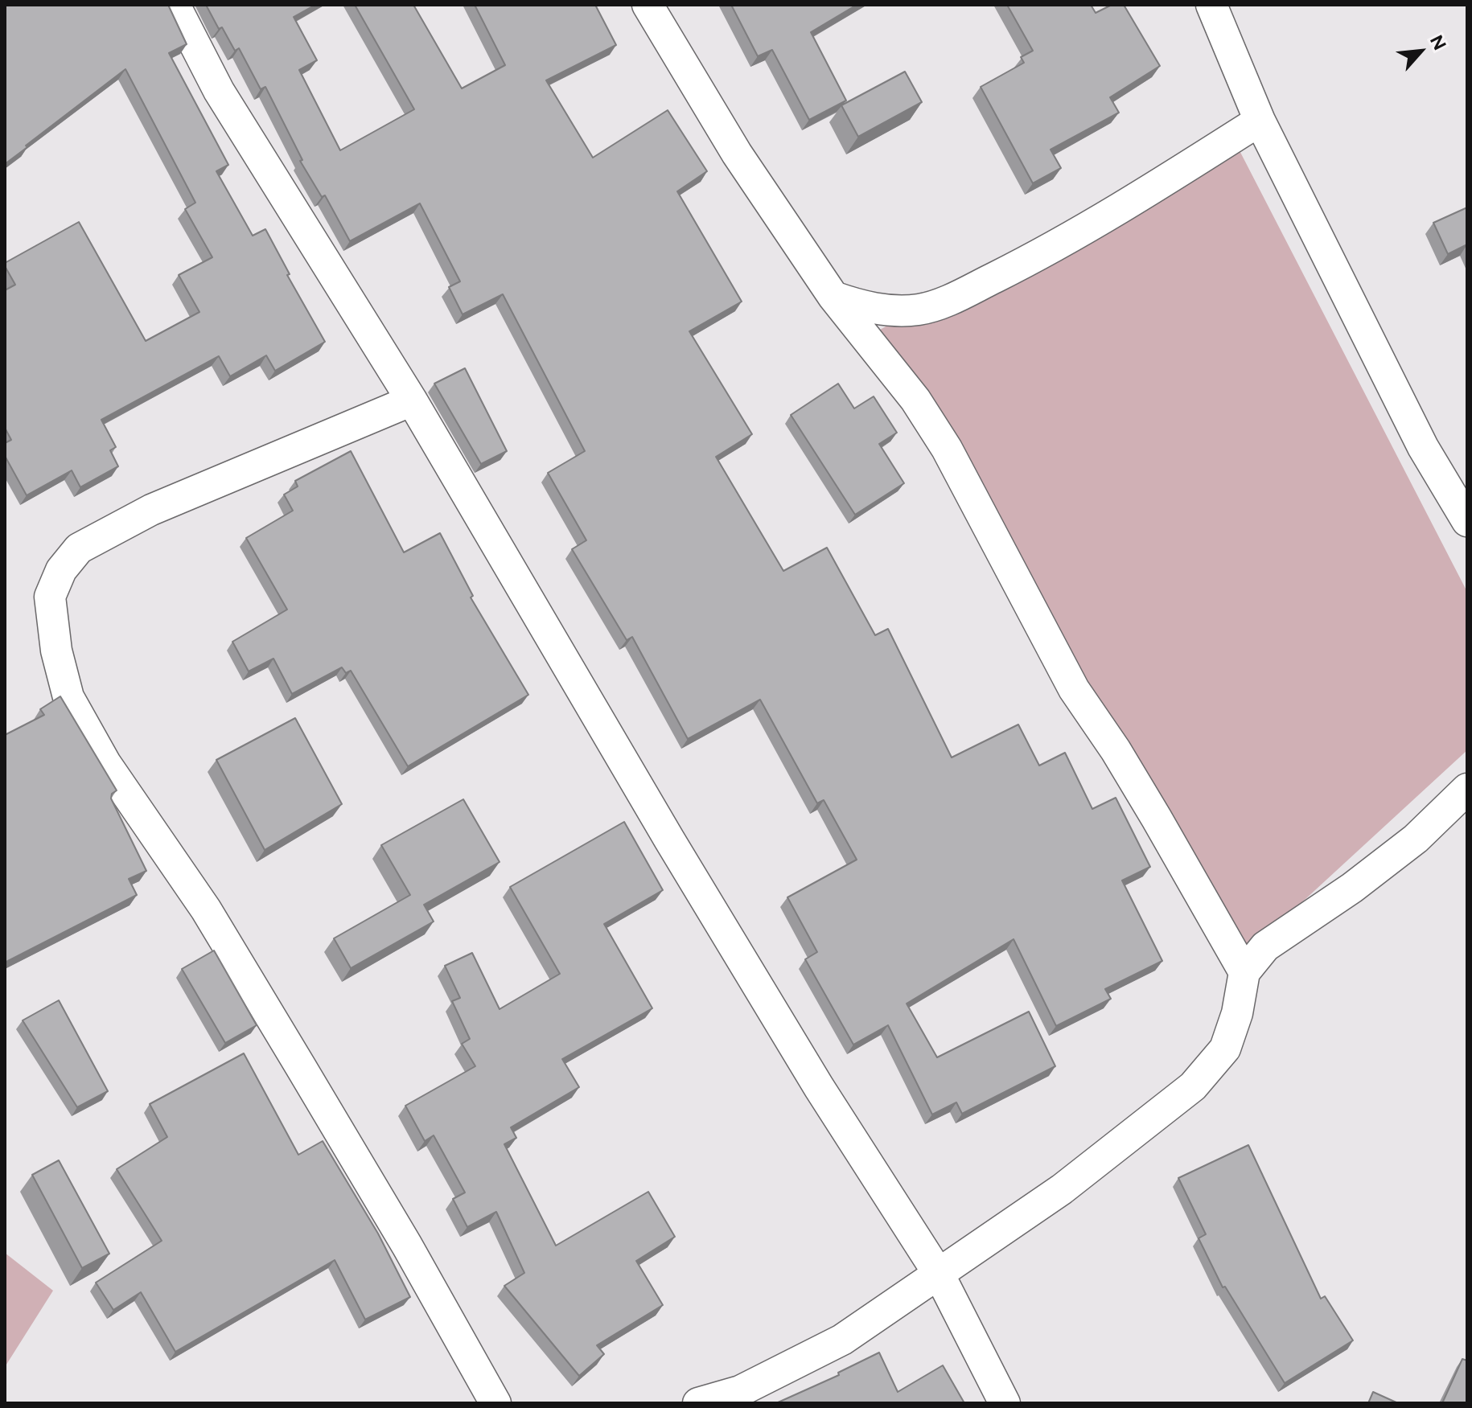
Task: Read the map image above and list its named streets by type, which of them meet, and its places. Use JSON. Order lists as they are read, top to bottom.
{
  "north": "top right"
}
